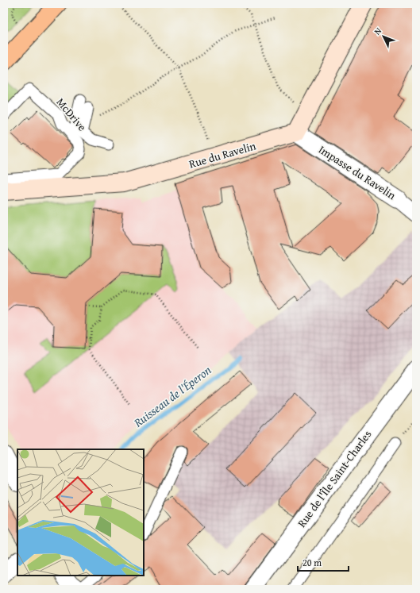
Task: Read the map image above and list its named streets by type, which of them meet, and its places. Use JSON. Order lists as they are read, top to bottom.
{
  "streets": {
    "main road": ["Rue du Ravelin"],
    "street": ["Impasse du Ravelin", "Rue de l'Île Saint-Charles"],
    "lane": ["McDrive"]
  },
  "crossings": [
    ["Rue du Ravelin", "Impasse du Ravelin"]
  ],
  "water": ["Ruisseau de l'Éperon"],
  "scale_bar": "20 m",
  "north": "top left"
}
